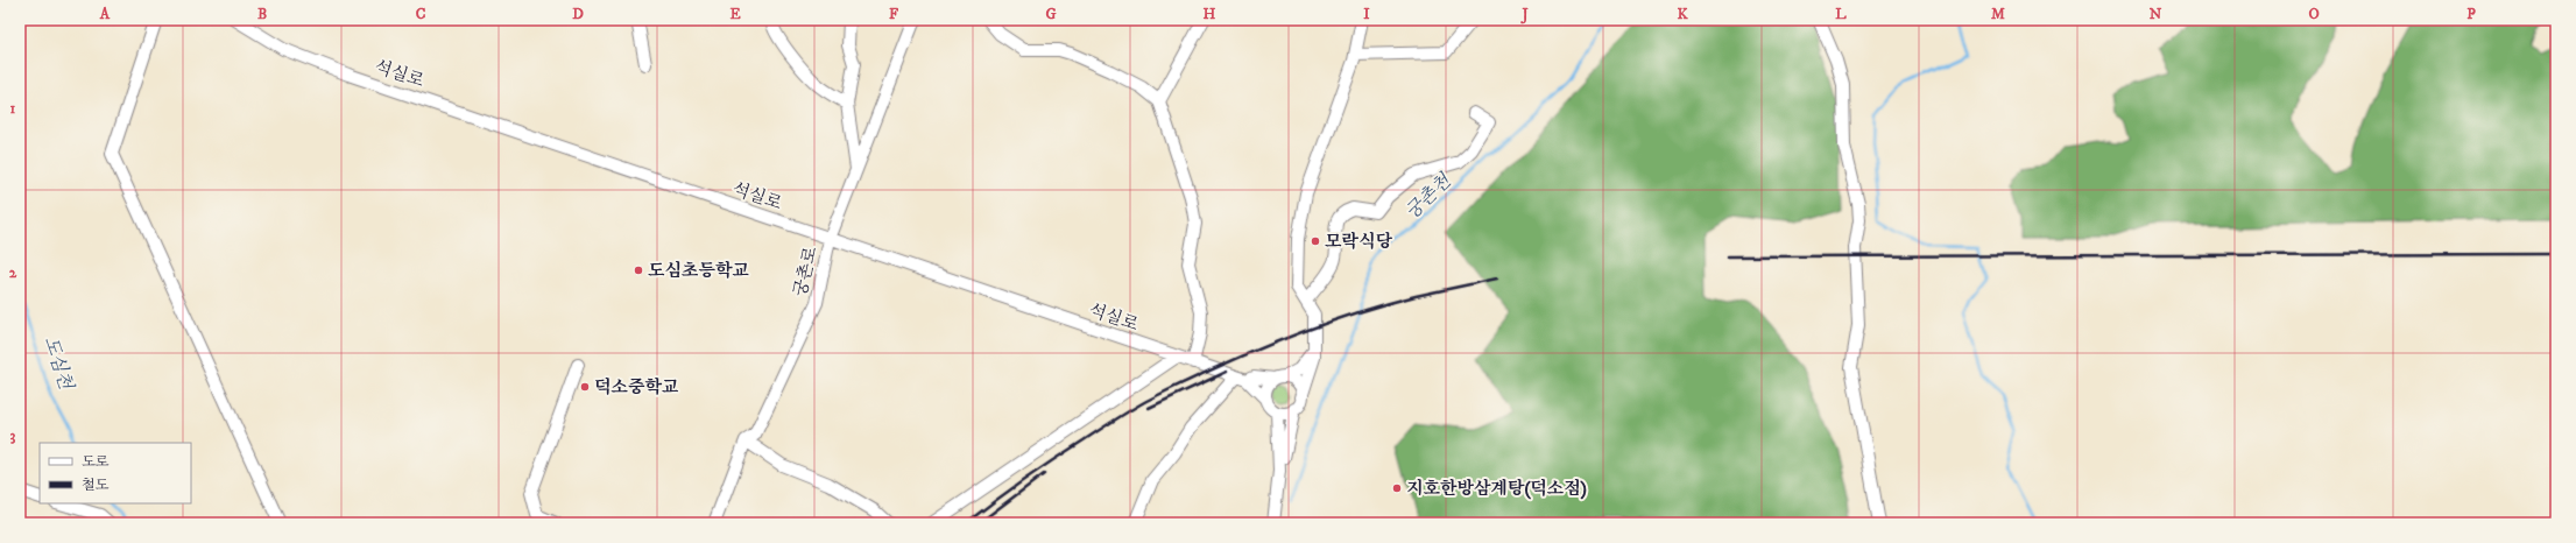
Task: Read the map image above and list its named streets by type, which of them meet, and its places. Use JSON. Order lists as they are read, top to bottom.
{
  "streets": {
    "street": ["석실로", "궁촌로"]
  },
  "crossings": [
    ["석실로", "궁촌로"]
  ],
  "water": ["궁촌천", "도심천"],
  "places": [
    "모락식당",
    "도심초등학교",
    "덕소중학교",
    "지호한방삼계탕(덕소점)"
  ],
  "legend": ["도로", "철도"],
  "grid": {
    "columns": [
      "A",
      "B",
      "C",
      "D",
      "E",
      "F",
      "G",
      "H",
      "I",
      "J",
      "K",
      "L",
      "M",
      "N",
      "O",
      "P"
    ],
    "rows": ["1", "2", "3"]
  }
}
